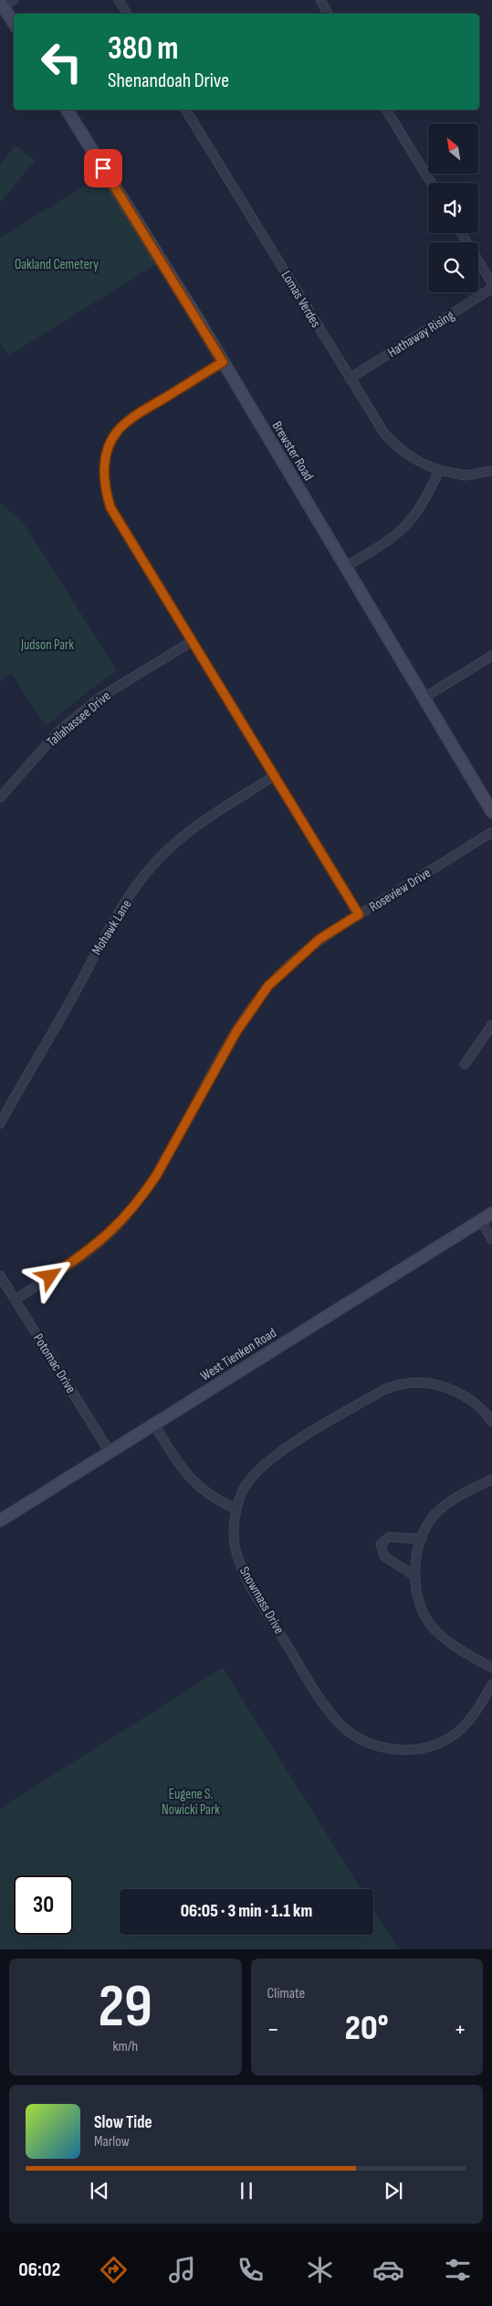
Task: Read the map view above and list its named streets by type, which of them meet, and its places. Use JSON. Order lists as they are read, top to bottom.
{
  "streets": {
    "street": [
      "Lomas Verdes",
      "Hathaway Rising",
      "Brewster Road",
      "Tallahassee Drive",
      "Roseview Drive",
      "Mohawk Lane",
      "West Tienken Road",
      "Potomac Drive",
      "Snowmass Drive"
    ]
  },
  "crossings": [
    ["Lomas Verdes", "Hathaway Rising"],
    ["Roseview Drive", "Potomac Drive"],
    ["West Tienken Road", "Potomac Drive"]
  ],
  "parks": ["Oakland Cemetery", "Judson Park", "Eugene S. Nowicki Park"],
  "north": "top left",
  "page": {
    "turn": ["380 m", "Shenandoah Drive"],
    "limit": "30",
    "trip": "06:05 · 3 min · 1.1 km",
    "tile": [
      ["29", "km/h"],
      "Climate"
    ],
    "heat": ["−", "20°", "+"],
    "song": ["Slow Tide", "Marlow"],
    "tabs": "06:02"
  }
}
